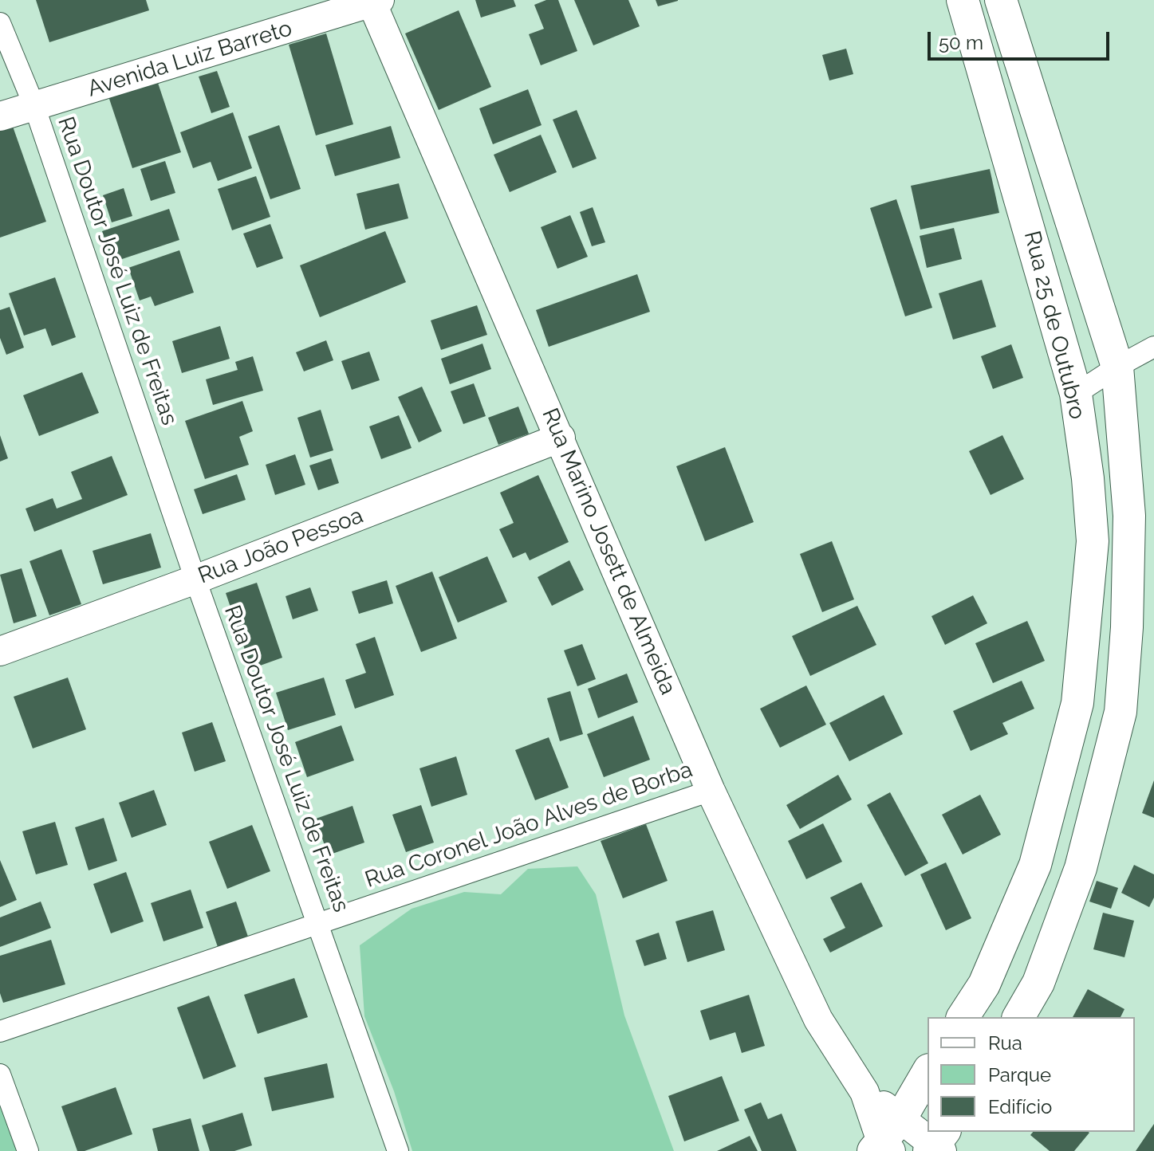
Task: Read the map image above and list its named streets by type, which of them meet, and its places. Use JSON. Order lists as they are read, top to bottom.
{
  "streets": {
    "main road": ["Rua 25 de Outubro"],
    "street": [
      "Avenida Luiz Barreto",
      "Rua Doutor José Luiz de Freitas",
      "Rua João Pessoa",
      "Rua Marino Josett de Almeida",
      "Rua Coronel João Alves de Borba"
    ]
  },
  "crossings": [
    ["Avenida Luiz Barreto", "Rua Doutor José Luiz de Freitas"],
    ["Avenida Luiz Barreto", "Rua Marino Josett de Almeida"],
    ["Rua Doutor José Luiz de Freitas", "Rua João Pessoa"],
    ["Rua Doutor José Luiz de Freitas", "Rua Coronel João Alves de Borba"],
    ["Rua João Pessoa", "Rua Marino Josett de Almeida"],
    ["Rua Marino Josett de Almeida", "Rua Coronel João Alves de Borba"]
  ],
  "legend": ["Rua", "Parque", "Edifício"],
  "scale_bar": "50 m"
}
